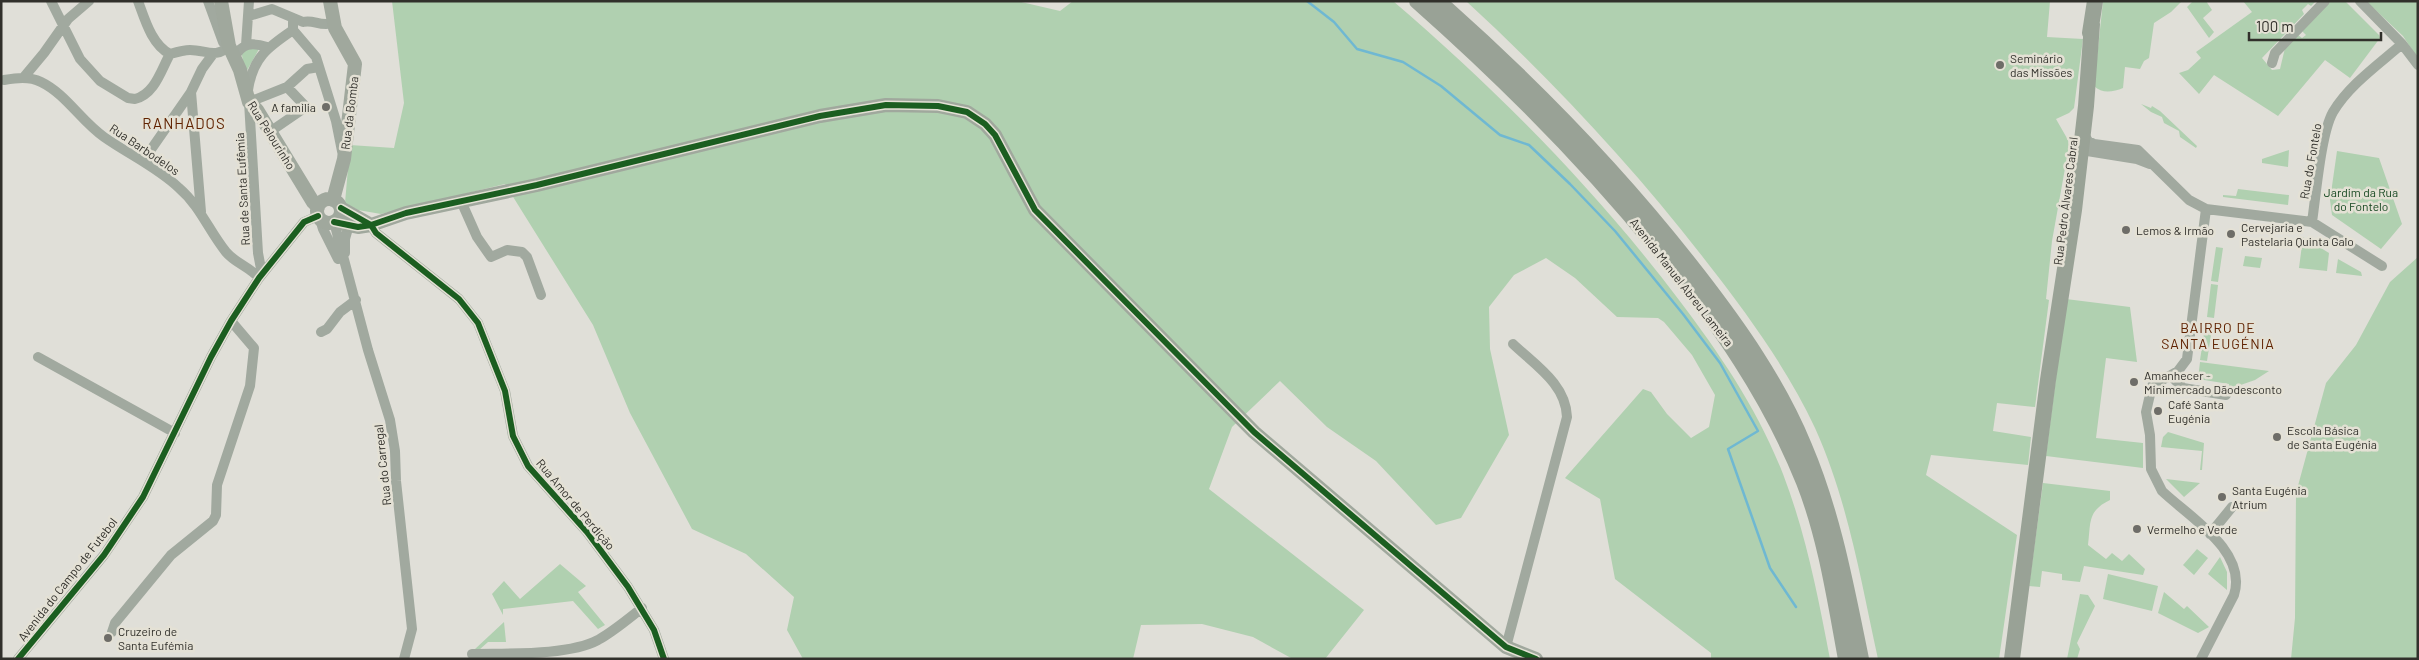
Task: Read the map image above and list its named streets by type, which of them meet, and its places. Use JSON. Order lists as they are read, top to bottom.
{
  "streets": {
    "main road": ["Rua Pedro Álvares Cabral", "Avenida Manuel Abreu Lameira"],
    "street": [
      "Rua da Bomba",
      "Rua Pelourinho",
      "Rua Barbodelos",
      "Rua do Fontelo",
      "Rua de Santa Eufêmia",
      "Rua do Carregal",
      "Rua Amor de Perdição",
      "Avenida do Campo de Futebol"
    ]
  },
  "crossings": [
    ["Rua da Bomba", "Rua Pelourinho"],
    ["Rua da Bomba", "Avenida do Campo de Futebol"],
    ["Rua Pelourinho", "Rua de Santa Eufêmia"],
    ["Rua Pelourinho", "Avenida do Campo de Futebol"],
    ["Rua Barbodelos", "Rua de Santa Eufêmia"],
    ["Rua Barbodelos", "Avenida do Campo de Futebol"],
    ["Rua de Santa Eufêmia", "Avenida do Campo de Futebol"]
  ],
  "districts": ["RANHADOS", "BAIRRO DE SANTA EUGÉNIA"],
  "parks": ["Jardim da Rua do Fontelo"],
  "places": [
    "Seminário das Missões",
    "A familia",
    "Lemos & Irmão",
    "Cervejaria e Pastelaria Quinta Galo",
    "Amanhecer - Minimercado Dãodesconto",
    "Café Santa Eugénia",
    "Escola Básica de Santa Eugénia",
    "Santa Eugénia Atrium",
    "Vermelho e Verde",
    "Cruzeiro de Santa Eufémia"
  ],
  "scale_bar": "100 m"
}
